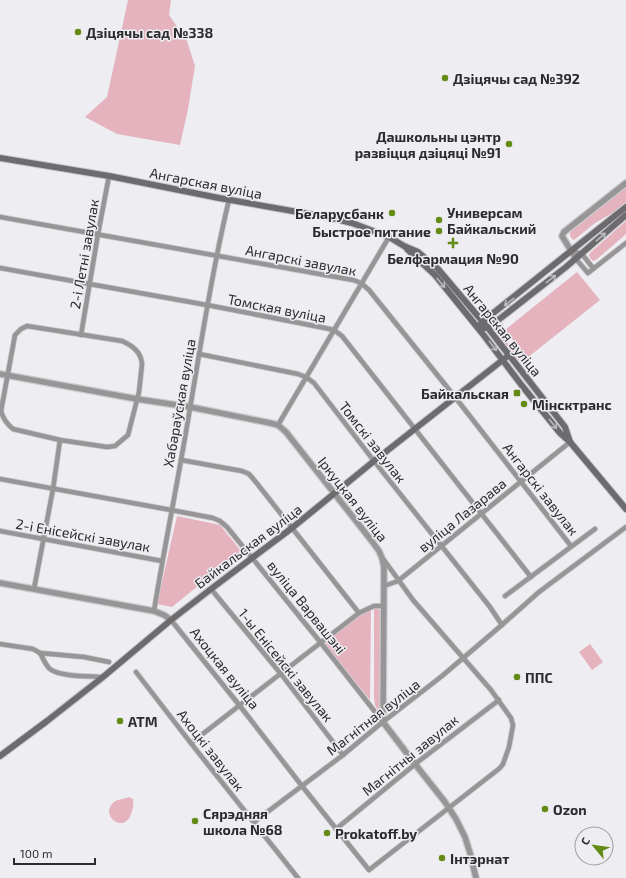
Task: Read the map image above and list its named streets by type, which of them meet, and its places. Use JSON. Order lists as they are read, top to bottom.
{
  "streets": {
    "main road": ["Ангарская вуліца", "Байкальская вуліца"],
    "street": [
      "2-і Летні завулак",
      "Ангарскі завулак",
      "Томская вуліца",
      "Хабараўская вуліца",
      "Томскі завулак",
      "Іркуцкая вуліца",
      "вуліца Лазарава",
      "2-і Енісейскі завулак",
      "вуліца Варвашэні",
      "1-ы Енісейскі завулак",
      "Ахоцкая вуліца",
      "Магнітная вуліца",
      "Ахоцкі завулак",
      "Магнітны завулак"
    ]
  },
  "crossings": [
    ["Ангарская вуліца", "2-і Летні завулак"],
    ["Ангарская вуліца", "Хабараўская вуліца"],
    ["Ангарская вуліца", "вуліца Лазарава"],
    ["Ангарская вуліца", "Байкальская вуліца"],
    ["2-і Летні завулак", "Ангарскі завулак"],
    ["2-і Летні завулак", "Томская вуліца"],
    ["Ангарскі завулак", "Хабараўская вуліца"],
    ["Ангарскі завулак", "вуліца Лазарава"],
    ["Ангарскі завулак", "Байкальская вуліца"],
    ["Томская вуліца", "Хабараўская вуліца"],
    ["Томская вуліца", "вуліца Лазарава"],
    ["Томская вуліца", "Байкальская вуліца"],
    ["Хабараўская вуліца", "Томскі завулак"],
    ["Хабараўская вуліца", "2-і Енісейскі завулак"],
    ["Хабараўская вуліца", "вуліца Варвашэні"],
    ["Хабараўская вуліца", "Ахоцкая вуліца"],
    ["Томскі завулак", "вуліца Лазарава"],
    ["Томскі завулак", "Байкальская вуліца"],
    ["Томскі завулак", "Магнітная вуліца"],
    ["Іркуцкая вуліца", "вуліца Лазарава"],
    ["Іркуцкая вуліца", "Байкальская вуліца"],
    ["Іркуцкая вуліца", "вуліца Варвашэні"],
    ["Іркуцкая вуліца", "Ахоцкая вуліца"],
    ["Іркуцкая вуліца", "Магнітная вуліца"],
    ["Іркуцкая вуліца", "Магнітны завулак"],
    ["Байкальская вуліца", "вуліца Варвашэні"],
    ["Байкальская вуліца", "1-ы Енісейскі завулак"],
    ["Байкальская вуліца", "Ахоцкая вуліца"],
    ["вуліца Варвашэні", "Ахоцкая вуліца"],
    ["вуліца Варвашэні", "Магнітная вуліца"],
    ["вуліца Варвашэні", "Магнітны завулак"],
    ["1-ы Енісейскі завулак", "Магнітная вуліца"],
    ["Ахоцкая вуліца", "Магнітная вуліца"],
    ["Ахоцкая вуліца", "Магнітны завулак"],
    ["Магнітная вуліца", "Ахоцкі завулак"]
  ],
  "places": {
    "other": [
      "Дзіцячы сад №338",
      "Дзіцячы сад №392",
      "Дашкольны цэнтр развіцця дзіцяці №91",
      "Беларусбанк",
      "Универсам Байкальский",
      "Быстрое питание",
      "Мінсктранс",
      "ППС",
      "АТМ",
      "Ozon",
      "Сярэдняя школа №68",
      "Prokatoff.by",
      "Інтэрнат"
    ],
    "health": ["Белфармация №90"],
    "transit": ["Байкальская"]
  },
  "scale_bar": "100 m",
  "north": "top left"
}
